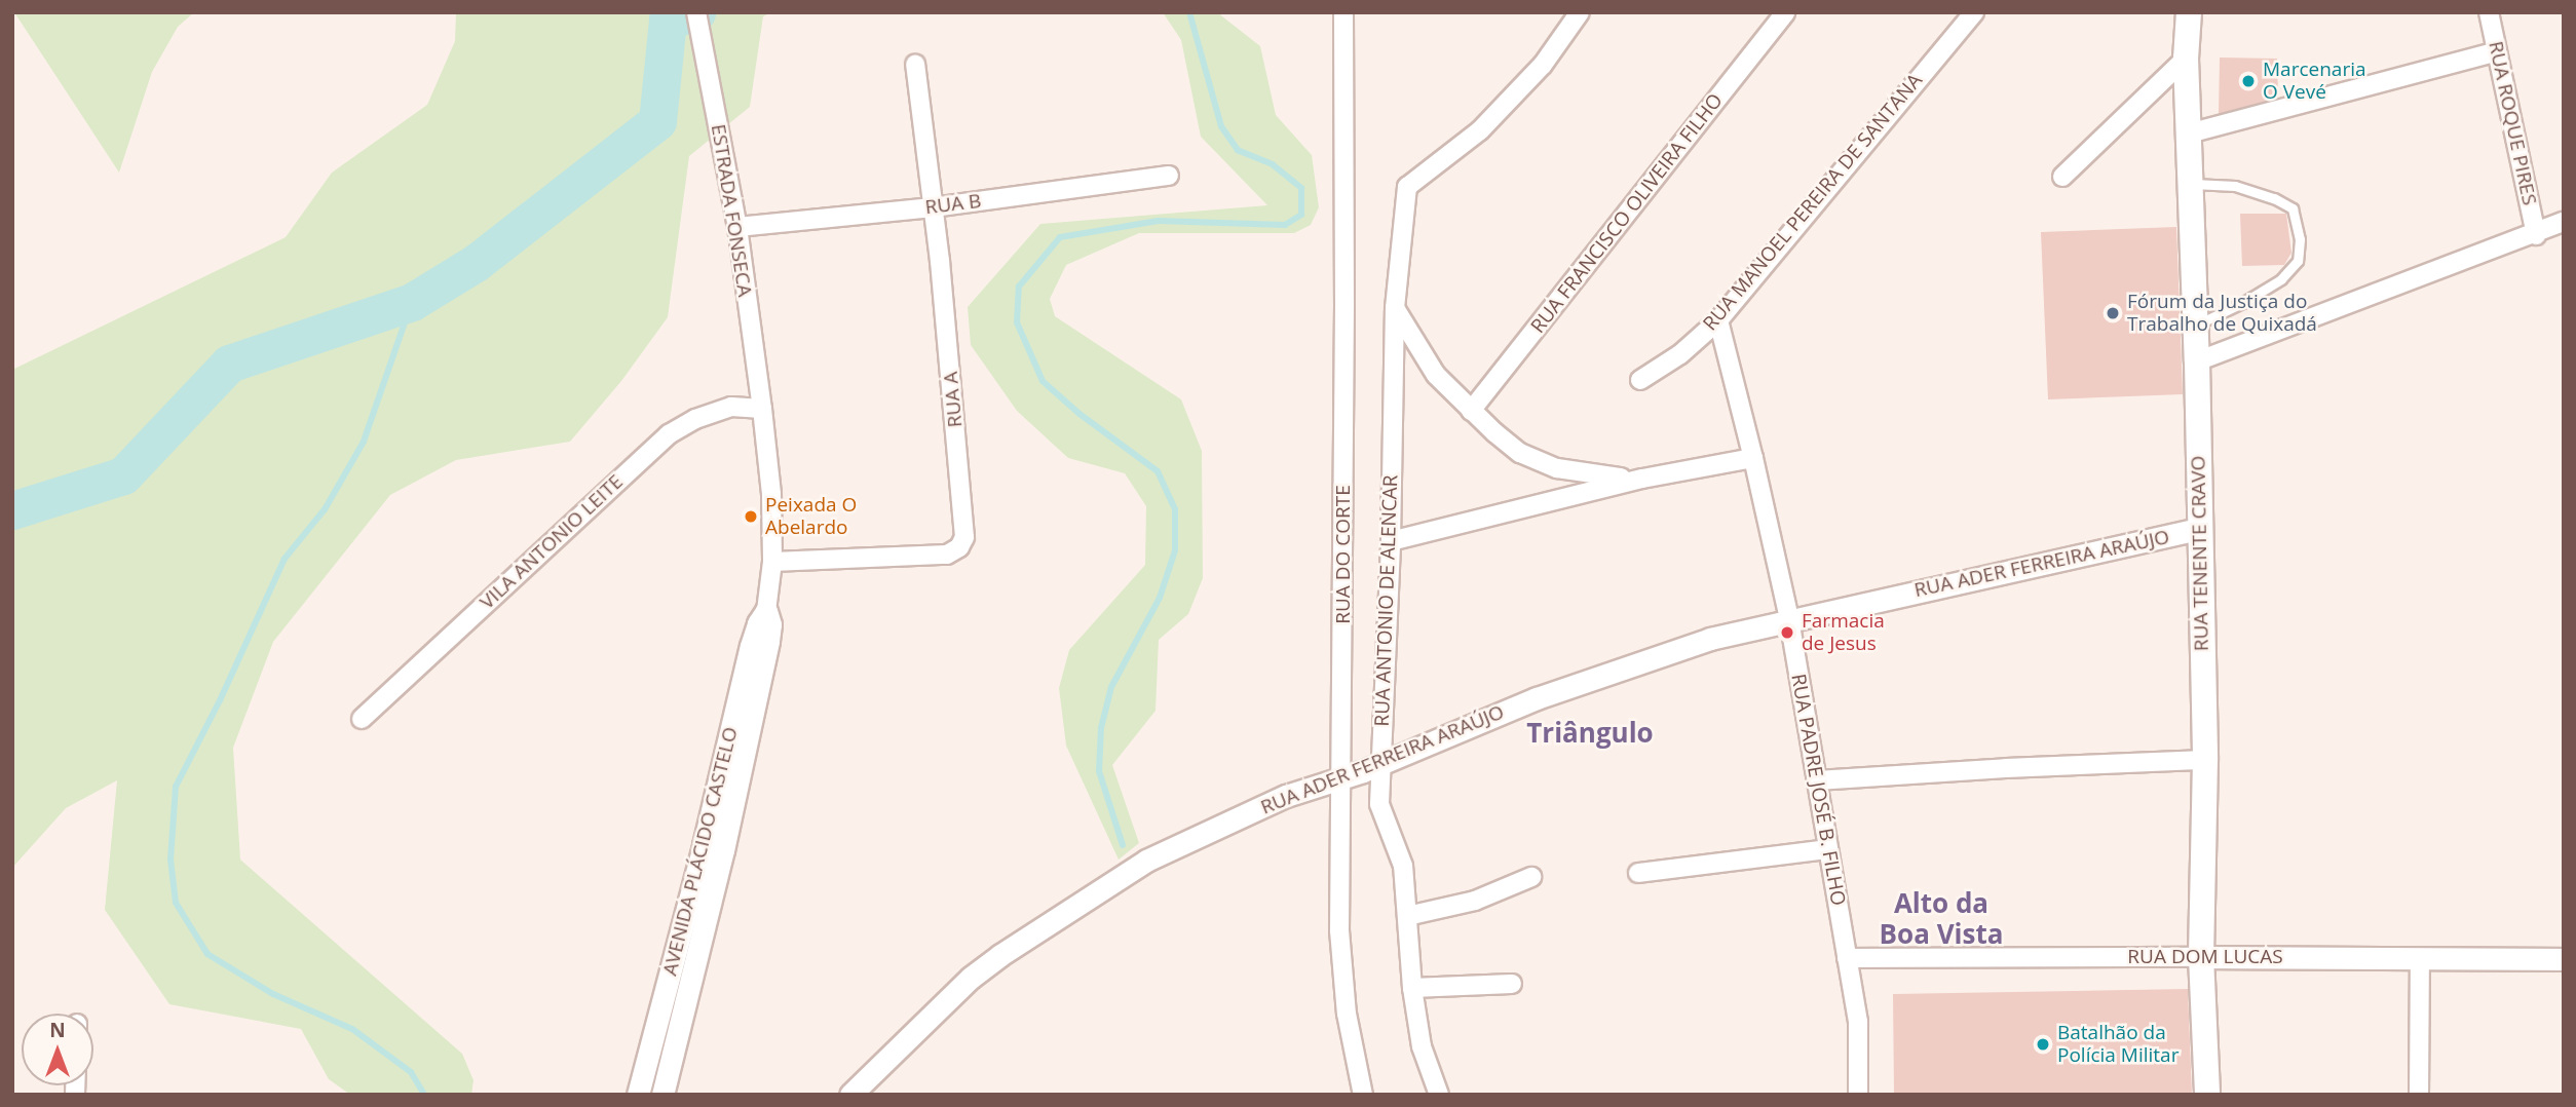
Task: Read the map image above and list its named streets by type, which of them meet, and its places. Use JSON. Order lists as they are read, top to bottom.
{
  "streets": {
    "main road": ["RUA TENENTE CRAVO"],
    "street": [
      "RUA ROQUE PIRES",
      "RUA MANOEL PEREIRA DE SANTANA",
      "RUA B",
      "ESTRADA FONSECA",
      "RUA FRANCISCO OLIVEIRA FILHO",
      "RUA A",
      "VILA ANTONIO LEITE",
      "RUA DO CORTE",
      "RUA ADER FERREIRA ARAÚJO",
      "RUA ANTONIO DE ALENCAR",
      "RUA PADRE JOSÉ B. FILHO",
      "AVENIDA PLÁCIDO CASTELO",
      "RUA DOM LUCAS"
    ]
  },
  "crossings": [
    ["RUA MANOEL PEREIRA DE SANTANA", "RUA PADRE JOSÉ B. FILHO"],
    ["RUA B", "ESTRADA FONSECA"],
    ["RUA B", "RUA A"],
    ["ESTRADA FONSECA", "VILA ANTONIO LEITE"],
    ["ESTRADA FONSECA", "AVENIDA PLÁCIDO CASTELO"],
    ["RUA A", "AVENIDA PLÁCIDO CASTELO"],
    ["VILA ANTONIO LEITE", "AVENIDA PLÁCIDO CASTELO"],
    ["RUA TENENTE CRAVO", "RUA ADER FERREIRA ARAÚJO"],
    ["RUA TENENTE CRAVO", "RUA DOM LUCAS"],
    ["RUA DO CORTE", "RUA ADER FERREIRA ARAÚJO"],
    ["RUA ADER FERREIRA ARAÚJO", "RUA ANTONIO DE ALENCAR"],
    ["RUA ADER FERREIRA ARAÚJO", "RUA PADRE JOSÉ B. FILHO"],
    ["RUA PADRE JOSÉ B. FILHO", "RUA DOM LUCAS"]
  ],
  "districts": ["Triângulo", "Alto da Boa Vista"],
  "places": [
    "Marcenaria O Vevé",
    "Fórum da Justiça do Trabalho de Quixadá",
    "Peixada O Abelardo",
    "Farmacia de Jesus",
    "Batalhão da Polícia Militar"
  ],
  "north": "top"
}
